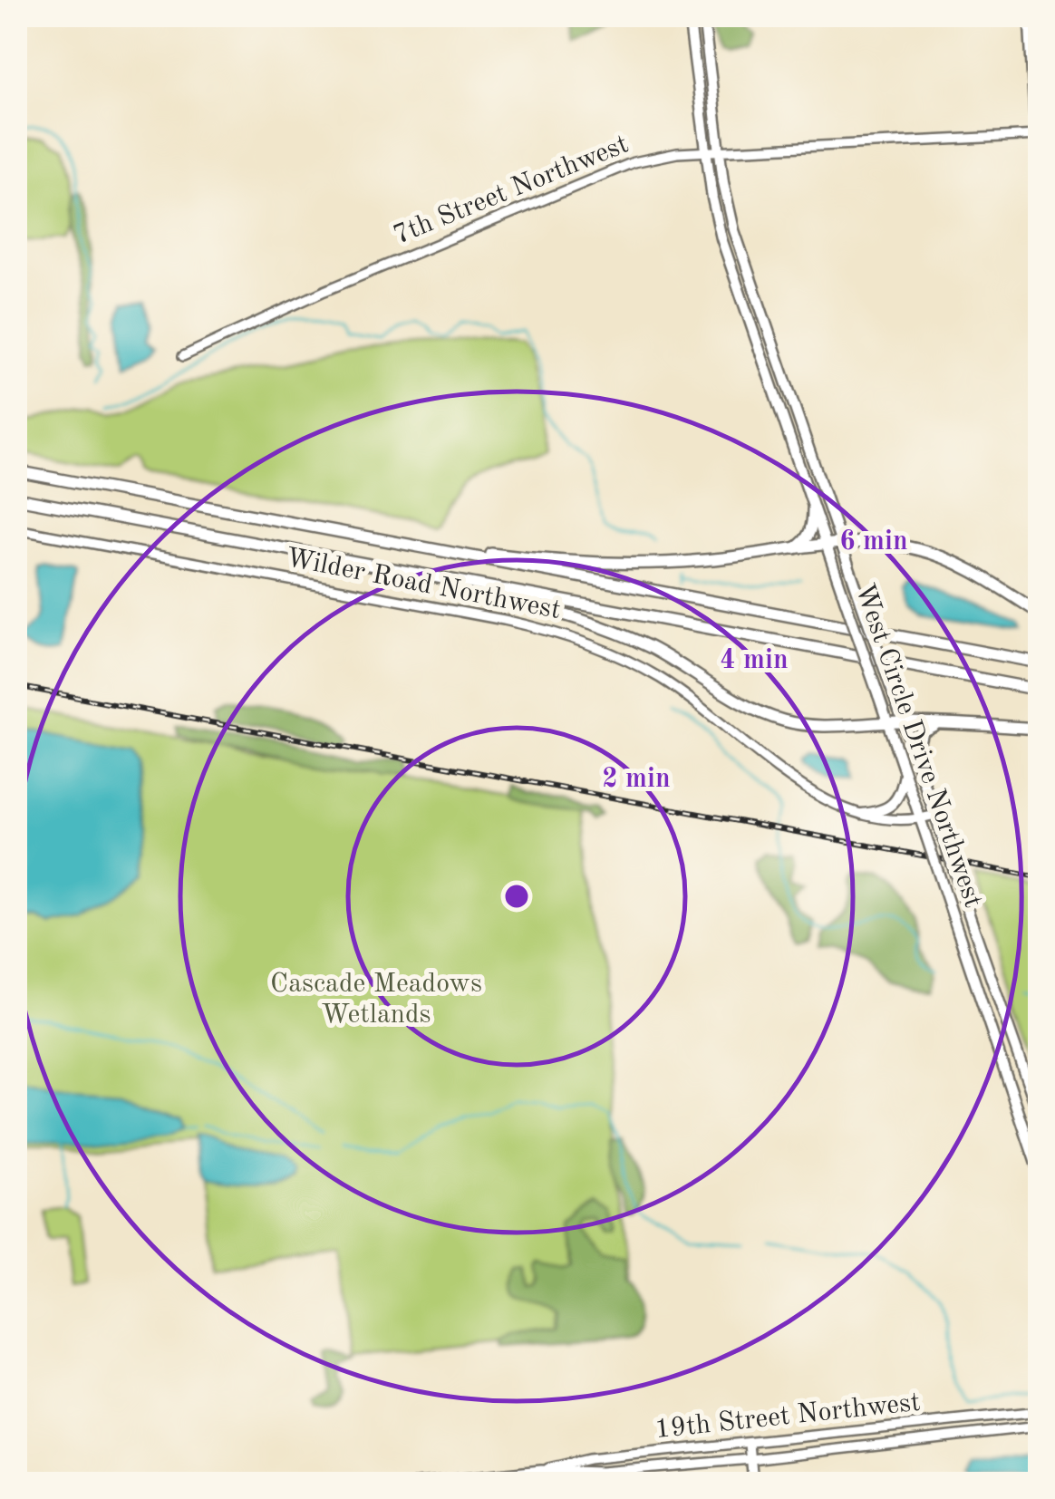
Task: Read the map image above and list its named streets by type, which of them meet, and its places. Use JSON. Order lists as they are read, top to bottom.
{
  "streets": {
    "main road": ["West Circle Drive Northwest"],
    "street": ["7th Street Northwest", "Wilder Road Northwest", "19th Street Northwest"]
  },
  "crossings": [
    ["7th Street Northwest", "West Circle Drive Northwest"],
    ["Wilder Road Northwest", "West Circle Drive Northwest"]
  ],
  "parks": ["Cascade Meadows Wetlands"],
  "rings": ["6 min", "4 min", "2 min"]
}
